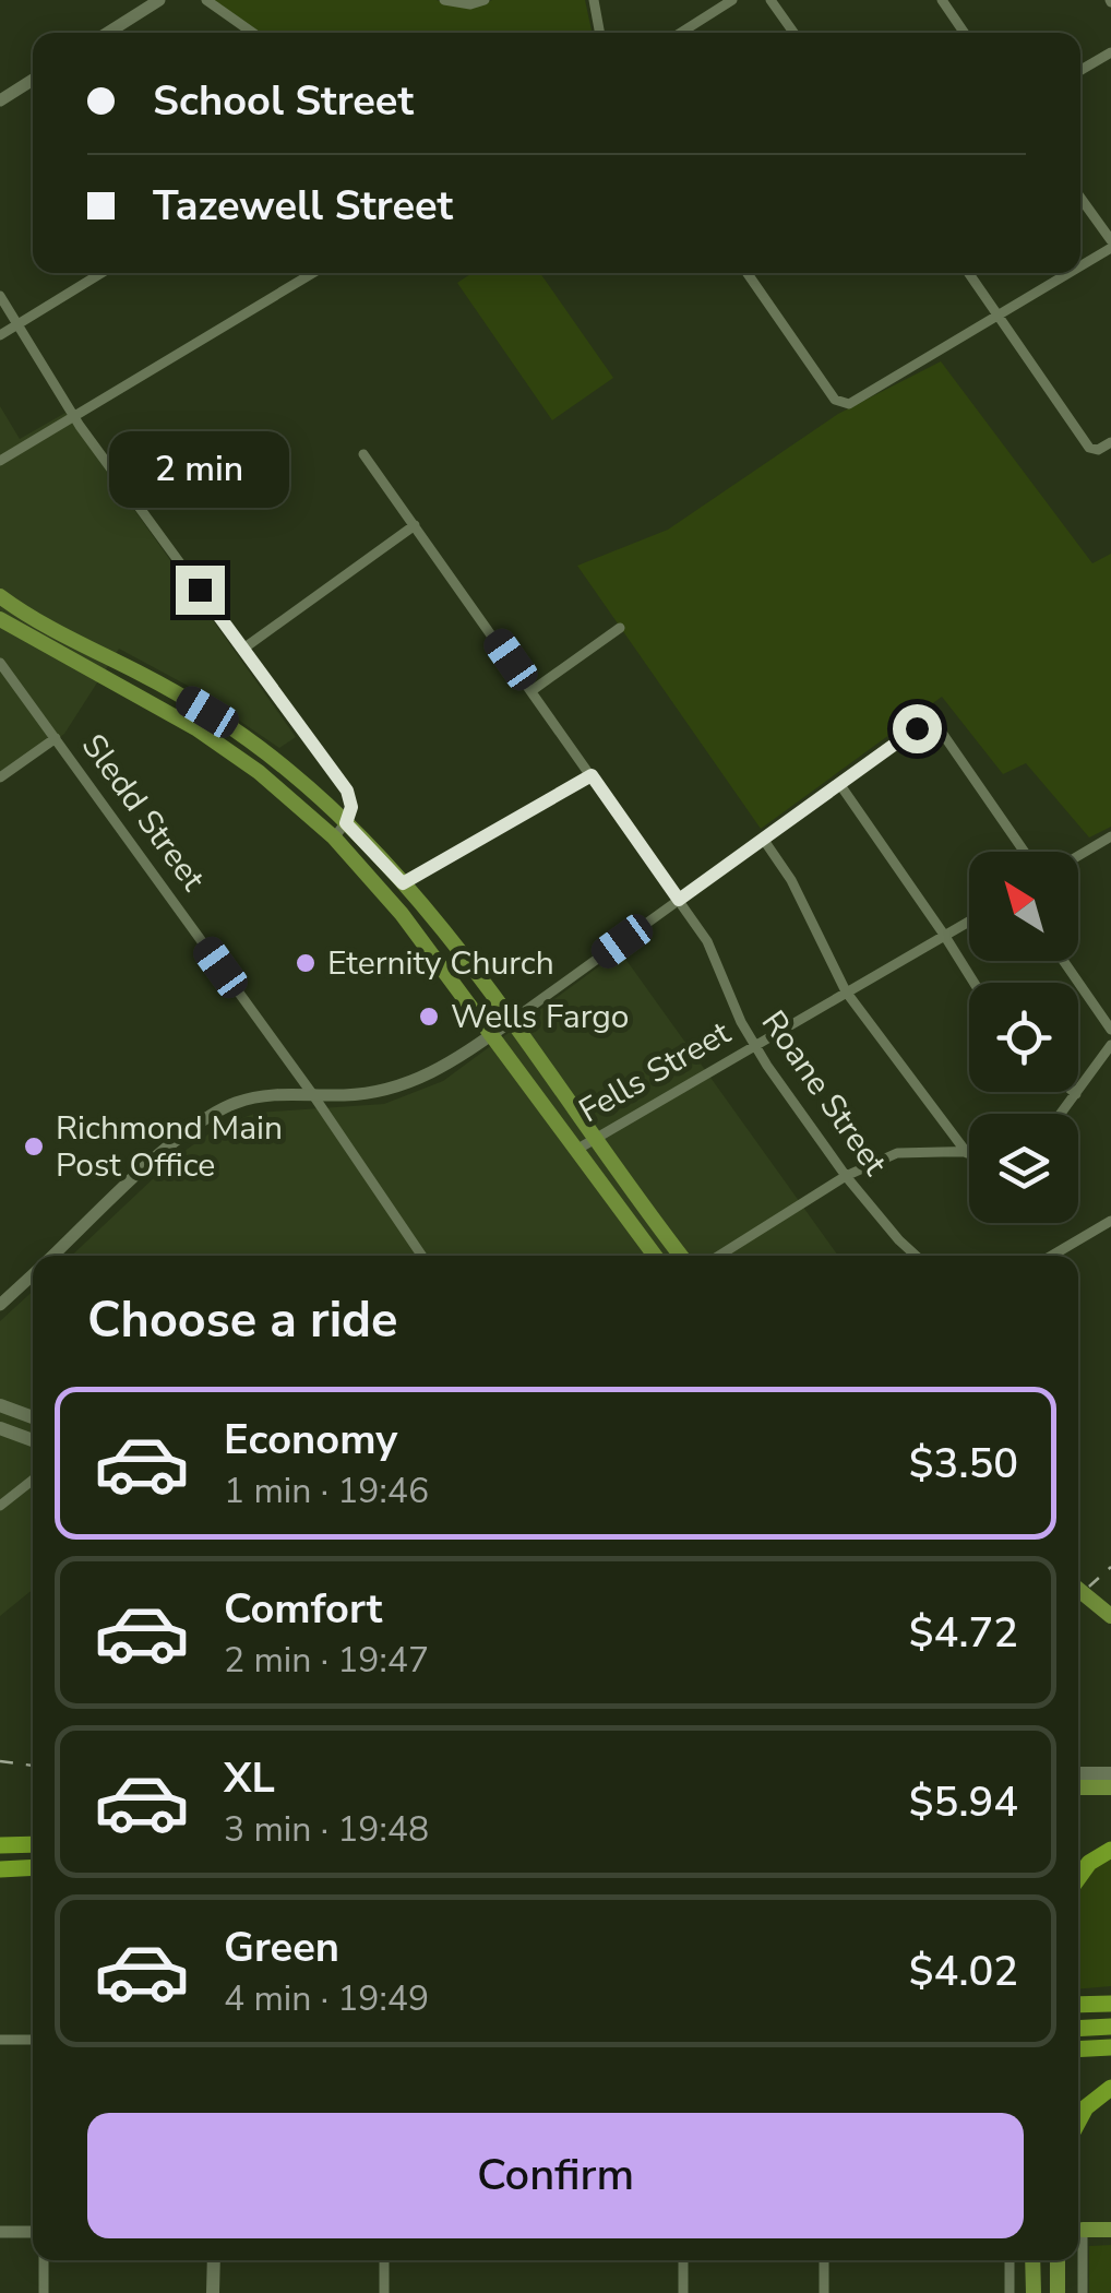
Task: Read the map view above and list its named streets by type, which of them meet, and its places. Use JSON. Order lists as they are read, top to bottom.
{
  "streets": {
    "street": ["Sledd Street", "Fells Street", "Roane Street"]
  },
  "crossings": [
    ["Fells Street", "Roane Street"]
  ],
  "places": ["Eternity Church", "Wells Fargo", "Richmond Main Post Office"],
  "north": "top left",
  "page": {
    "banner": ["School Street", "Tazewell Street"],
    "bubble": "2 min",
    "heading": "Choose a ride",
    "list": [
      {
        "name": "Economy",
        "note": "1 min · 19:46",
        "value": "$3.50"
      },
      {
        "name": "Comfort",
        "note": "2 min · 19:47",
        "value": "$4.72"
      },
      {
        "name": "XL",
        "note": "3 min · 19:48",
        "value": "$5.94"
      },
      {
        "name": "Green",
        "note": "4 min · 19:49",
        "value": "$4.02"
      }
    ],
    "buttons": "Confirm"
  }
}
